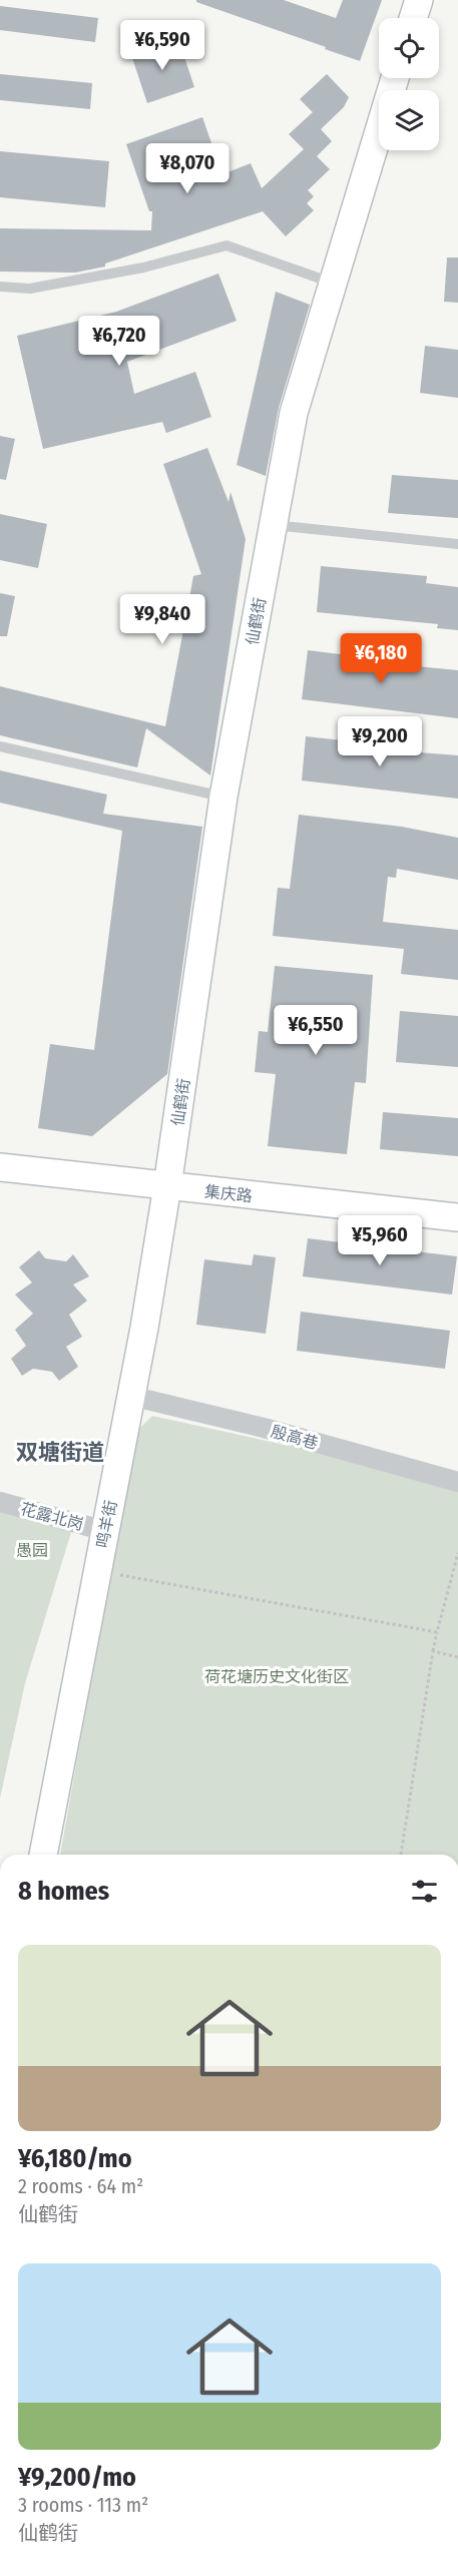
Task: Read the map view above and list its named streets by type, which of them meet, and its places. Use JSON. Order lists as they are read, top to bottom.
{
  "streets": {
    "street": [
      "仙鹤街",
      "集庆路",
      "殷高巷",
      "花露北岗",
      "鸣羊街"
    ]
  },
  "crossings": [
    ["仙鹤街", "集庆路"],
    ["仙鹤街", "鸣羊街"],
    ["集庆路", "鸣羊街"],
    ["殷高巷", "鸣羊街"],
    ["花露北岗", "鸣羊街"]
  ],
  "districts": ["双塘街道"],
  "parks": ["愚园", "荷花塘历史文化街区"],
  "page": {
    "price": [
      "¥6,590",
      "¥8,070",
      "¥6,720",
      "¥9,840",
      "¥6,180",
      "¥9,200",
      "¥6,550",
      "¥5,960"
    ],
    "heading": "8 homes",
    "list": [
      {
        "name": "¥6,180/mo",
        "note": "2 rooms · 64 m² · 仙鹤街"
      },
      {
        "name": "¥9,200/mo",
        "note": "3 rooms · 113 m² · 仙鹤街"
      }
    ]
  }
}
